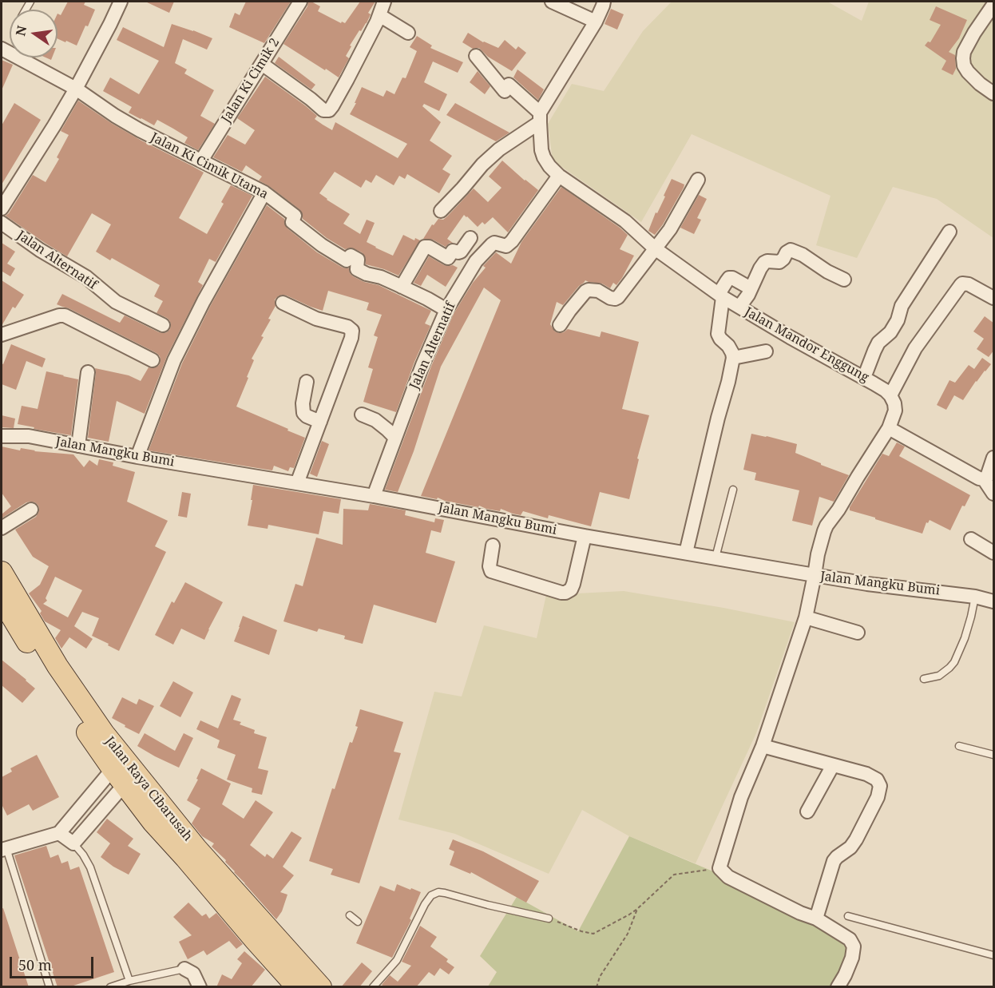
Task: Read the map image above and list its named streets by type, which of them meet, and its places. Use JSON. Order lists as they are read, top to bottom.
{
  "streets": {
    "main road": ["Jalan Raya Cibarusah"],
    "street": [
      "Jalan Ki Cimik 2",
      "Jalan Ki Cimik Utama",
      "Jalan Alternatif",
      "Jalan Mandor Enggung",
      "Jalan Mangku Bumi"
    ]
  },
  "crossings": [
    ["Jalan Ki Cimik 2", "Jalan Ki Cimik Utama"],
    ["Jalan Ki Cimik Utama", "Jalan Alternatif"],
    ["Jalan Alternatif", "Jalan Mandor Enggung"],
    ["Jalan Alternatif", "Jalan Mangku Bumi"]
  ],
  "scale_bar": "50 m",
  "north": "left"
}
